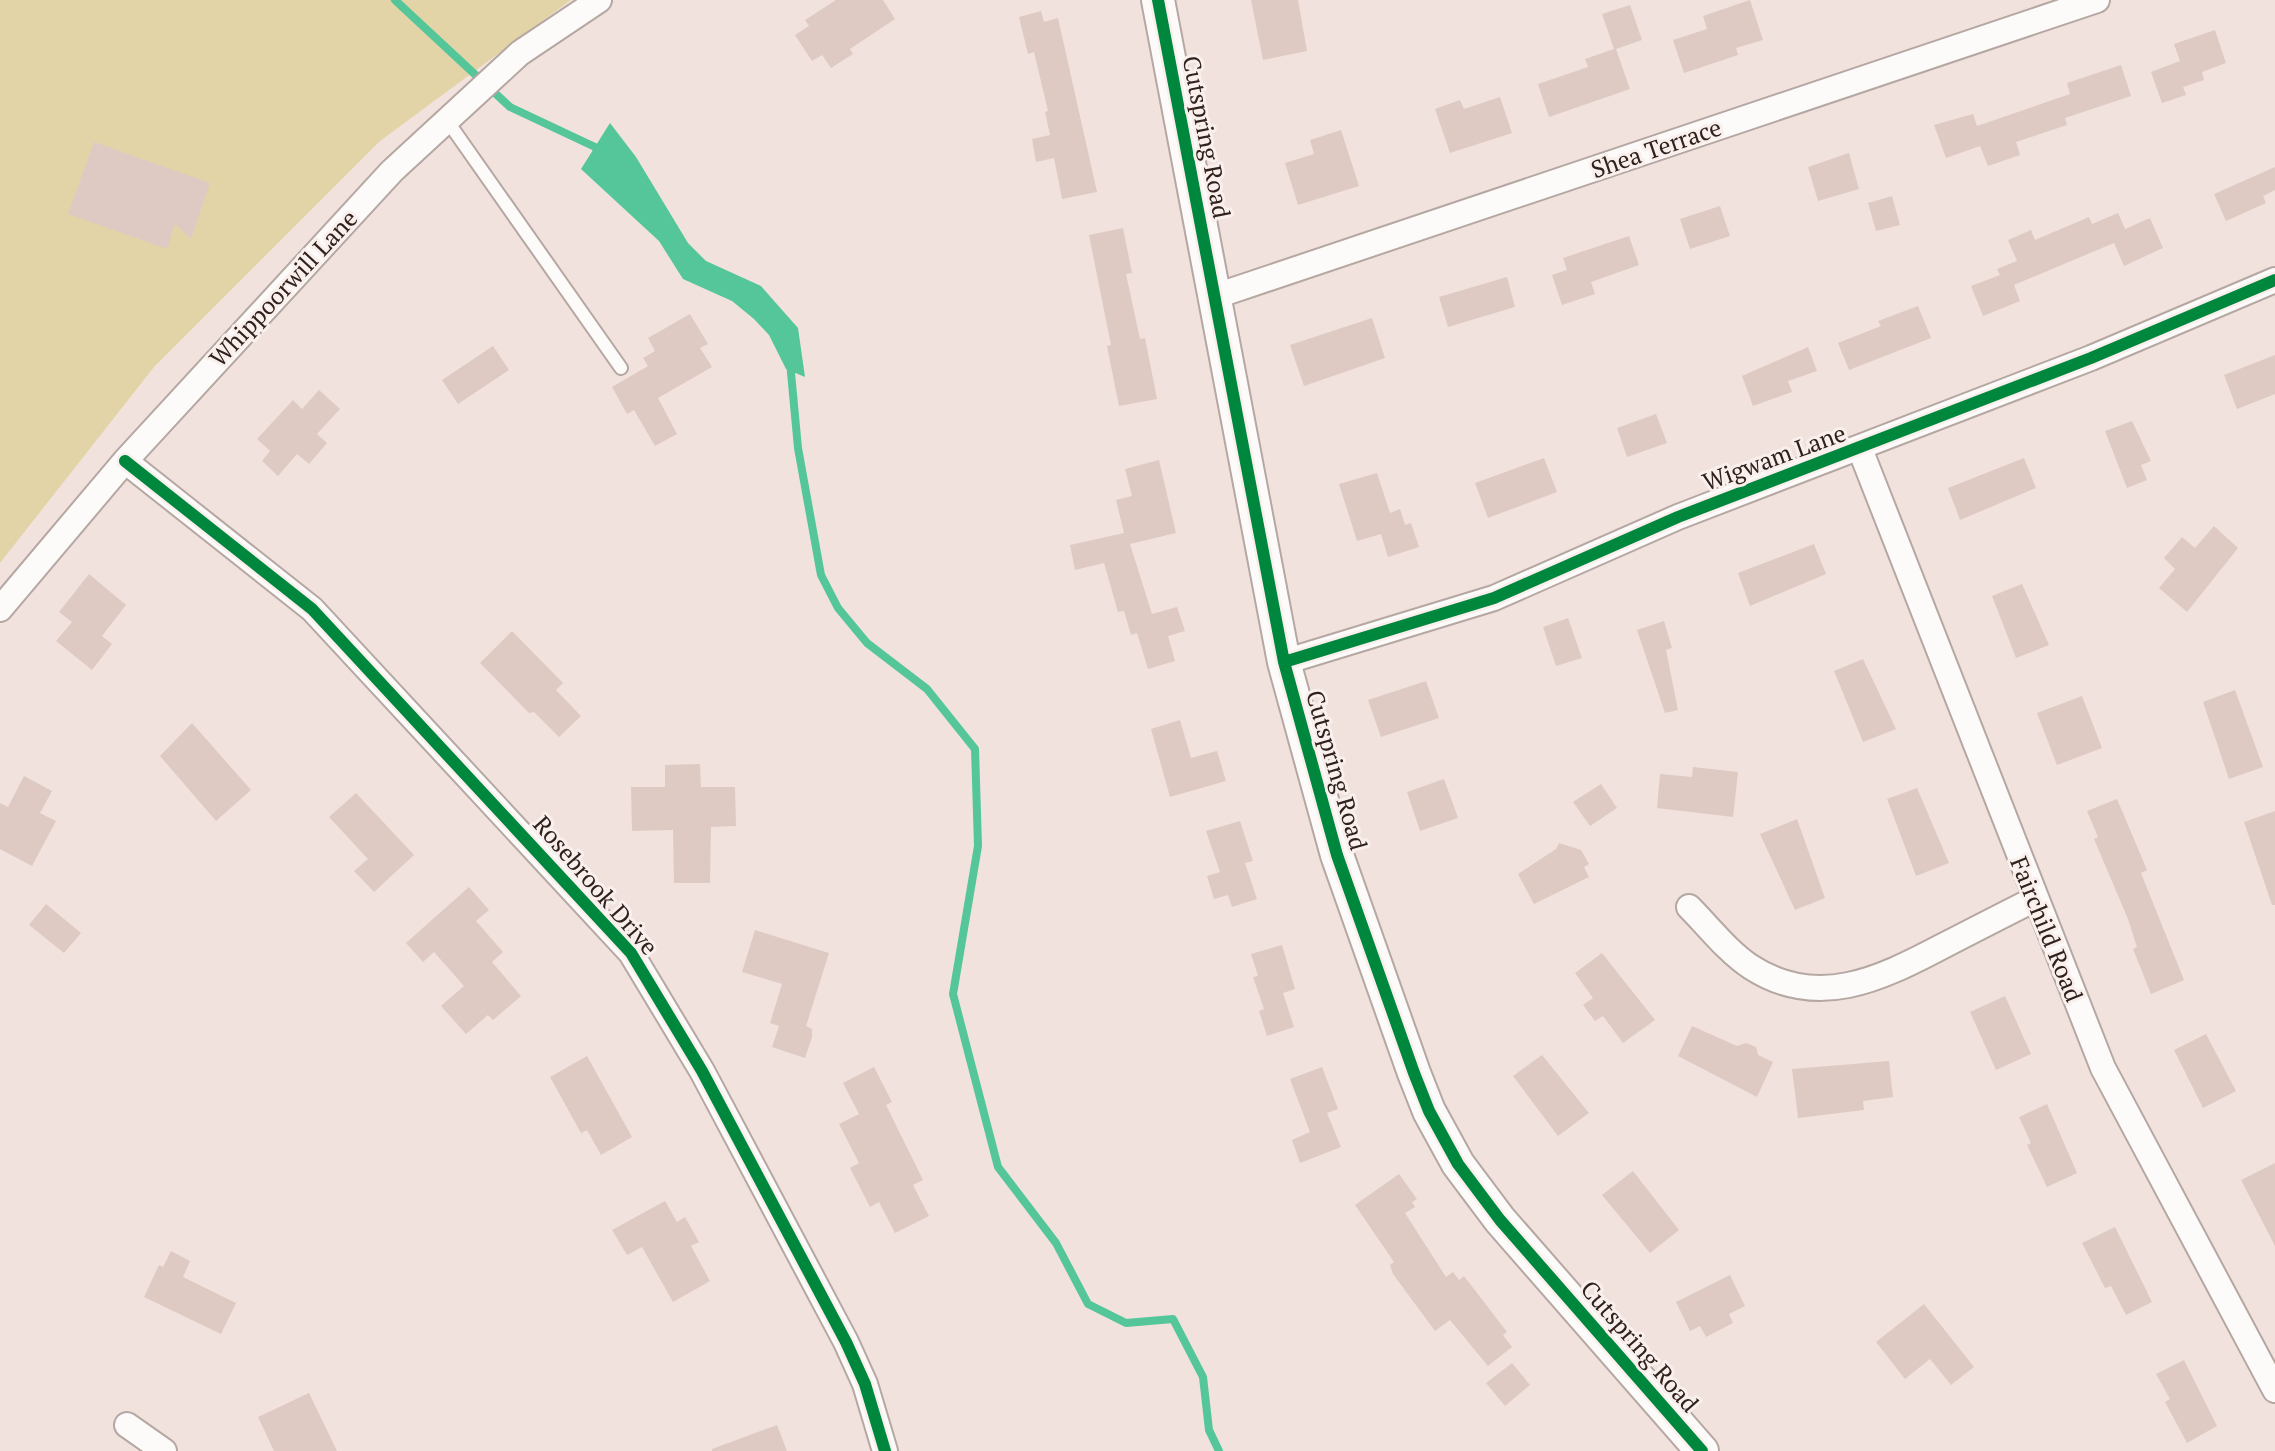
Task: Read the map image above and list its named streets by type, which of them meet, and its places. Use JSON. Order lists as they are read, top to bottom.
{
  "streets": {
    "street": [
      "Cutspring Road",
      "Shea Terrace",
      "Whippoorwill Lane",
      "Wigwam Lane",
      "Rosebrook Drive",
      "Fairchild Road"
    ]
  },
  "crossings": [
    ["Cutspring Road", "Shea Terrace"],
    ["Cutspring Road", "Wigwam Lane"],
    ["Whippoorwill Lane", "Rosebrook Drive"],
    ["Wigwam Lane", "Fairchild Road"]
  ]
}
